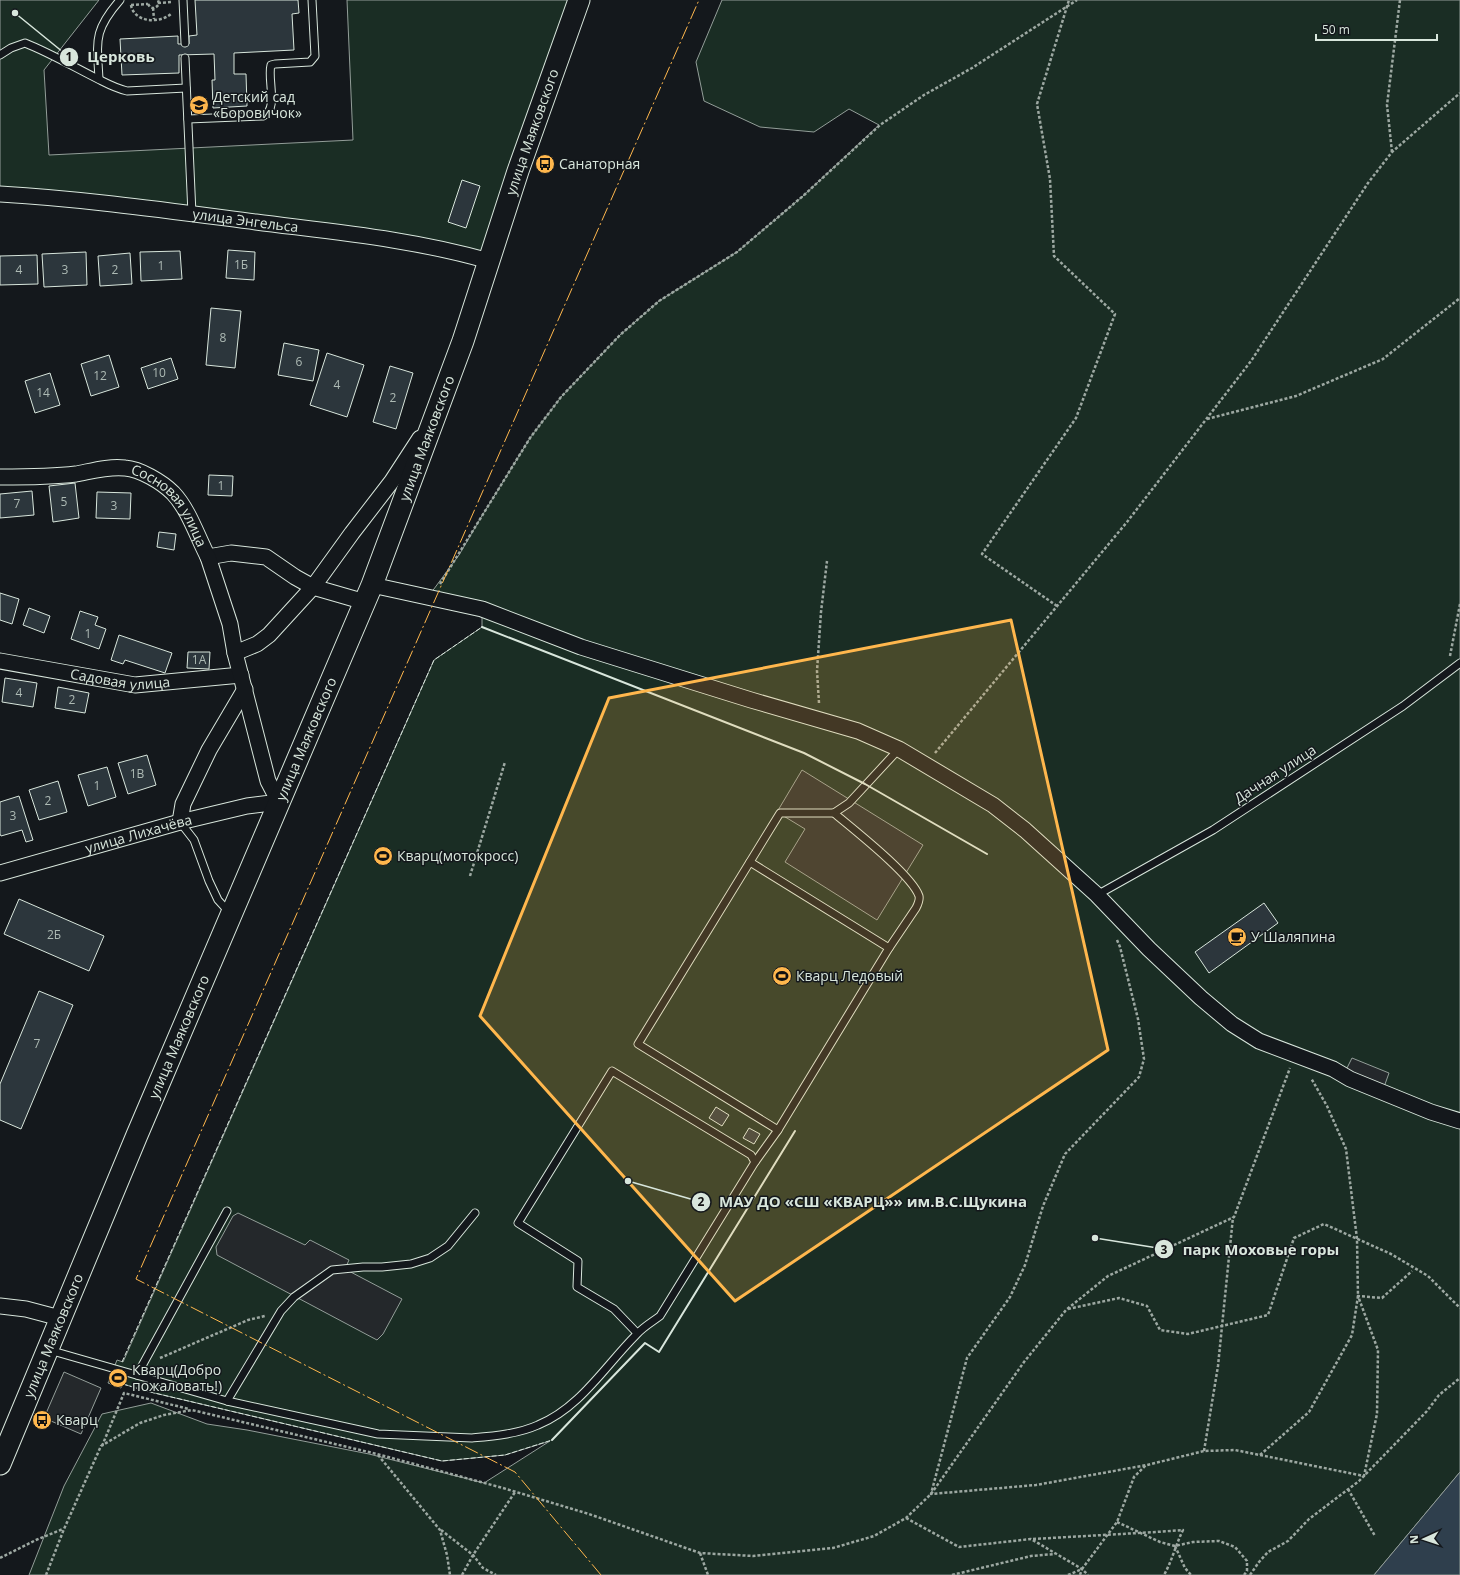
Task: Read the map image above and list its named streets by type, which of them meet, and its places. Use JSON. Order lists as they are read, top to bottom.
{
  "streets": {
    "main road": ["улица Маяковского"],
    "street": [
      "улица Энгельса",
      "Сосновая улица",
      "Садовая улица",
      "улица Лихачёва"
    ],
    "lane": ["Дачная улица"]
  },
  "crossings": [
    ["улица Маяковского", "улица Энгельса"],
    ["улица Маяковского", "Сосновая улица"],
    ["улица Маяковского", "улица Лихачёва"],
    ["Сосновая улица", "Дачная улица"]
  ],
  "places": {
    "other": ["Церковь", "МАУ ДО «СШ «КВАРЦ»» им.В.С.Щукина", "парк Моховые горы"],
    "school or university": ["Детский сад «Боровичок»"],
    "bus stop": ["Санаторная", "Кварц"],
    "sports": ["Кварц(мотокросс)", "Кварц Ледовый", "Кварц(Добро пожаловать!)"],
    "cafe": ["У Шаляпина"]
  },
  "house_numbers": [
    "1Б",
    "1",
    "4",
    "3",
    "2",
    "8",
    "6",
    "10",
    "12",
    "4",
    "14",
    "2",
    "1",
    "5",
    "7",
    "3",
    "1",
    "1А",
    "4",
    "2",
    "1В",
    "1",
    "2",
    "3",
    "2Б",
    "7"
  ],
  "scale_bar": "50 m",
  "north": "left"
}
